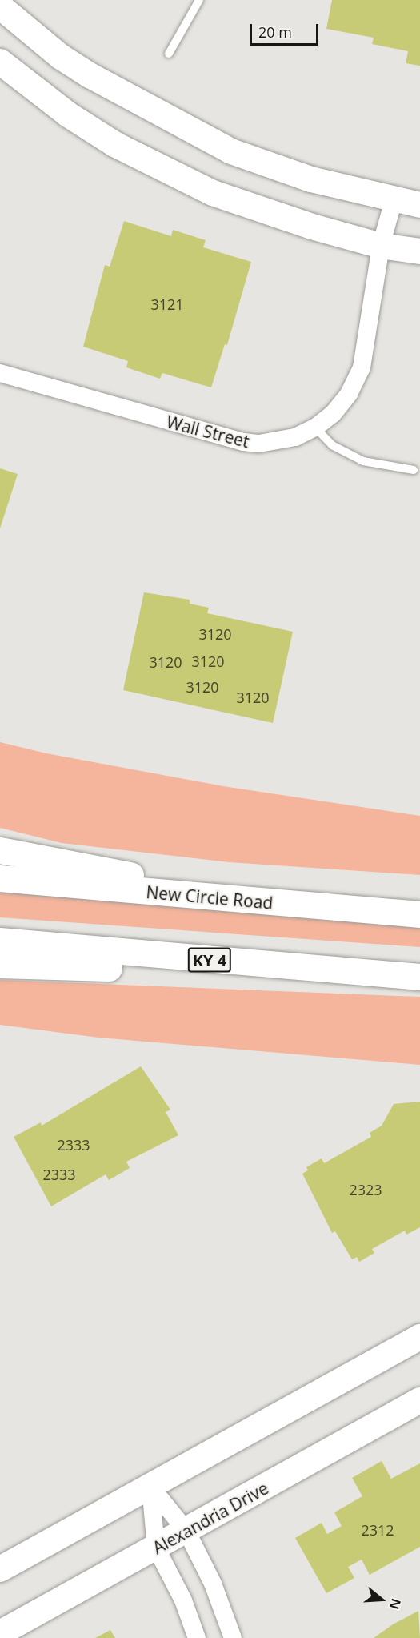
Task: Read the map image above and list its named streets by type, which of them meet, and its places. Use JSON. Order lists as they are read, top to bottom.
{
  "streets": {
    "highway": ["New Circle Road", "KY 4"],
    "street": ["Wall Street", "Alexandria Drive"]
  },
  "house_numbers": [
    "3121",
    "3120",
    "3120",
    "3120",
    "3120",
    "3120",
    "2333",
    "2333",
    "2323",
    "2312"
  ],
  "scale_bar": "20 m",
  "north": "right"
}
